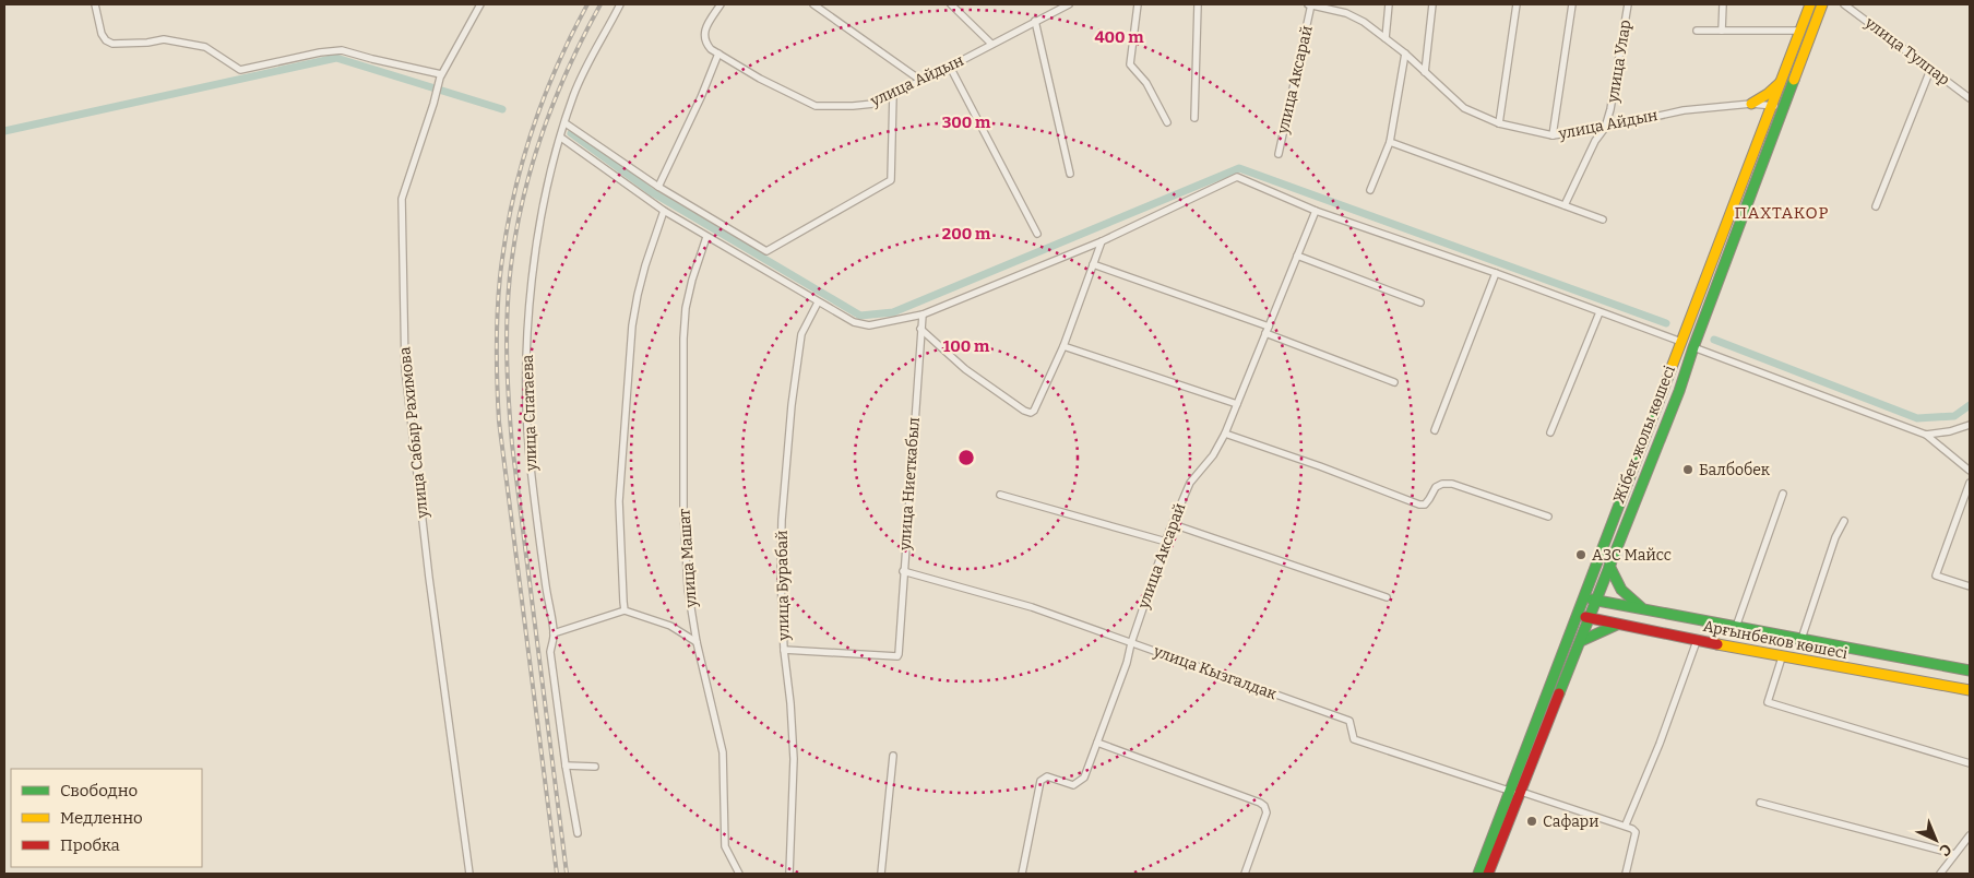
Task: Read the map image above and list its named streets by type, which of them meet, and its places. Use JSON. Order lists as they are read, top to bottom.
{
  "streets": {
    "main road": ["Жібек жолы көшесі", "Арғынбеков көшесі"],
    "street": [
      "улица Тулпар",
      "улица Улар",
      "улица Аксарай",
      "улица Айдын",
      "улица Спатаева",
      "улица Сабыр Рахимова",
      "улица Ниеткабыл",
      "улица Машат",
      "улица Бурабай",
      "улица Кызгалдак"
    ]
  },
  "crossings": [
    ["улица Улар", "улица Айдын"],
    ["улица Аксарай", "улица Айдын"],
    ["улица Аксарай", "улица Кызгалдак"],
    ["улица Айдын", "Жібек жолы көшесі"],
    ["Жібек жолы көшесі", "Арғынбеков көшесі"],
    ["Жібек жолы көшесі", "улица Кызгалдак"],
    ["улица Ниеткабыл", "улица Бурабай"],
    ["улица Ниеткабыл", "улица Кызгалдак"]
  ],
  "districts": ["ПАХТАКОР"],
  "places": ["Балбобек", "АЗС Майсс", "Сафари"],
  "legend": ["Свободно", "Медленно", "Пробка"],
  "north": "bottom right",
  "rings": [
    "400 m",
    "300 m",
    "200 m",
    "100 m"
  ]
}
